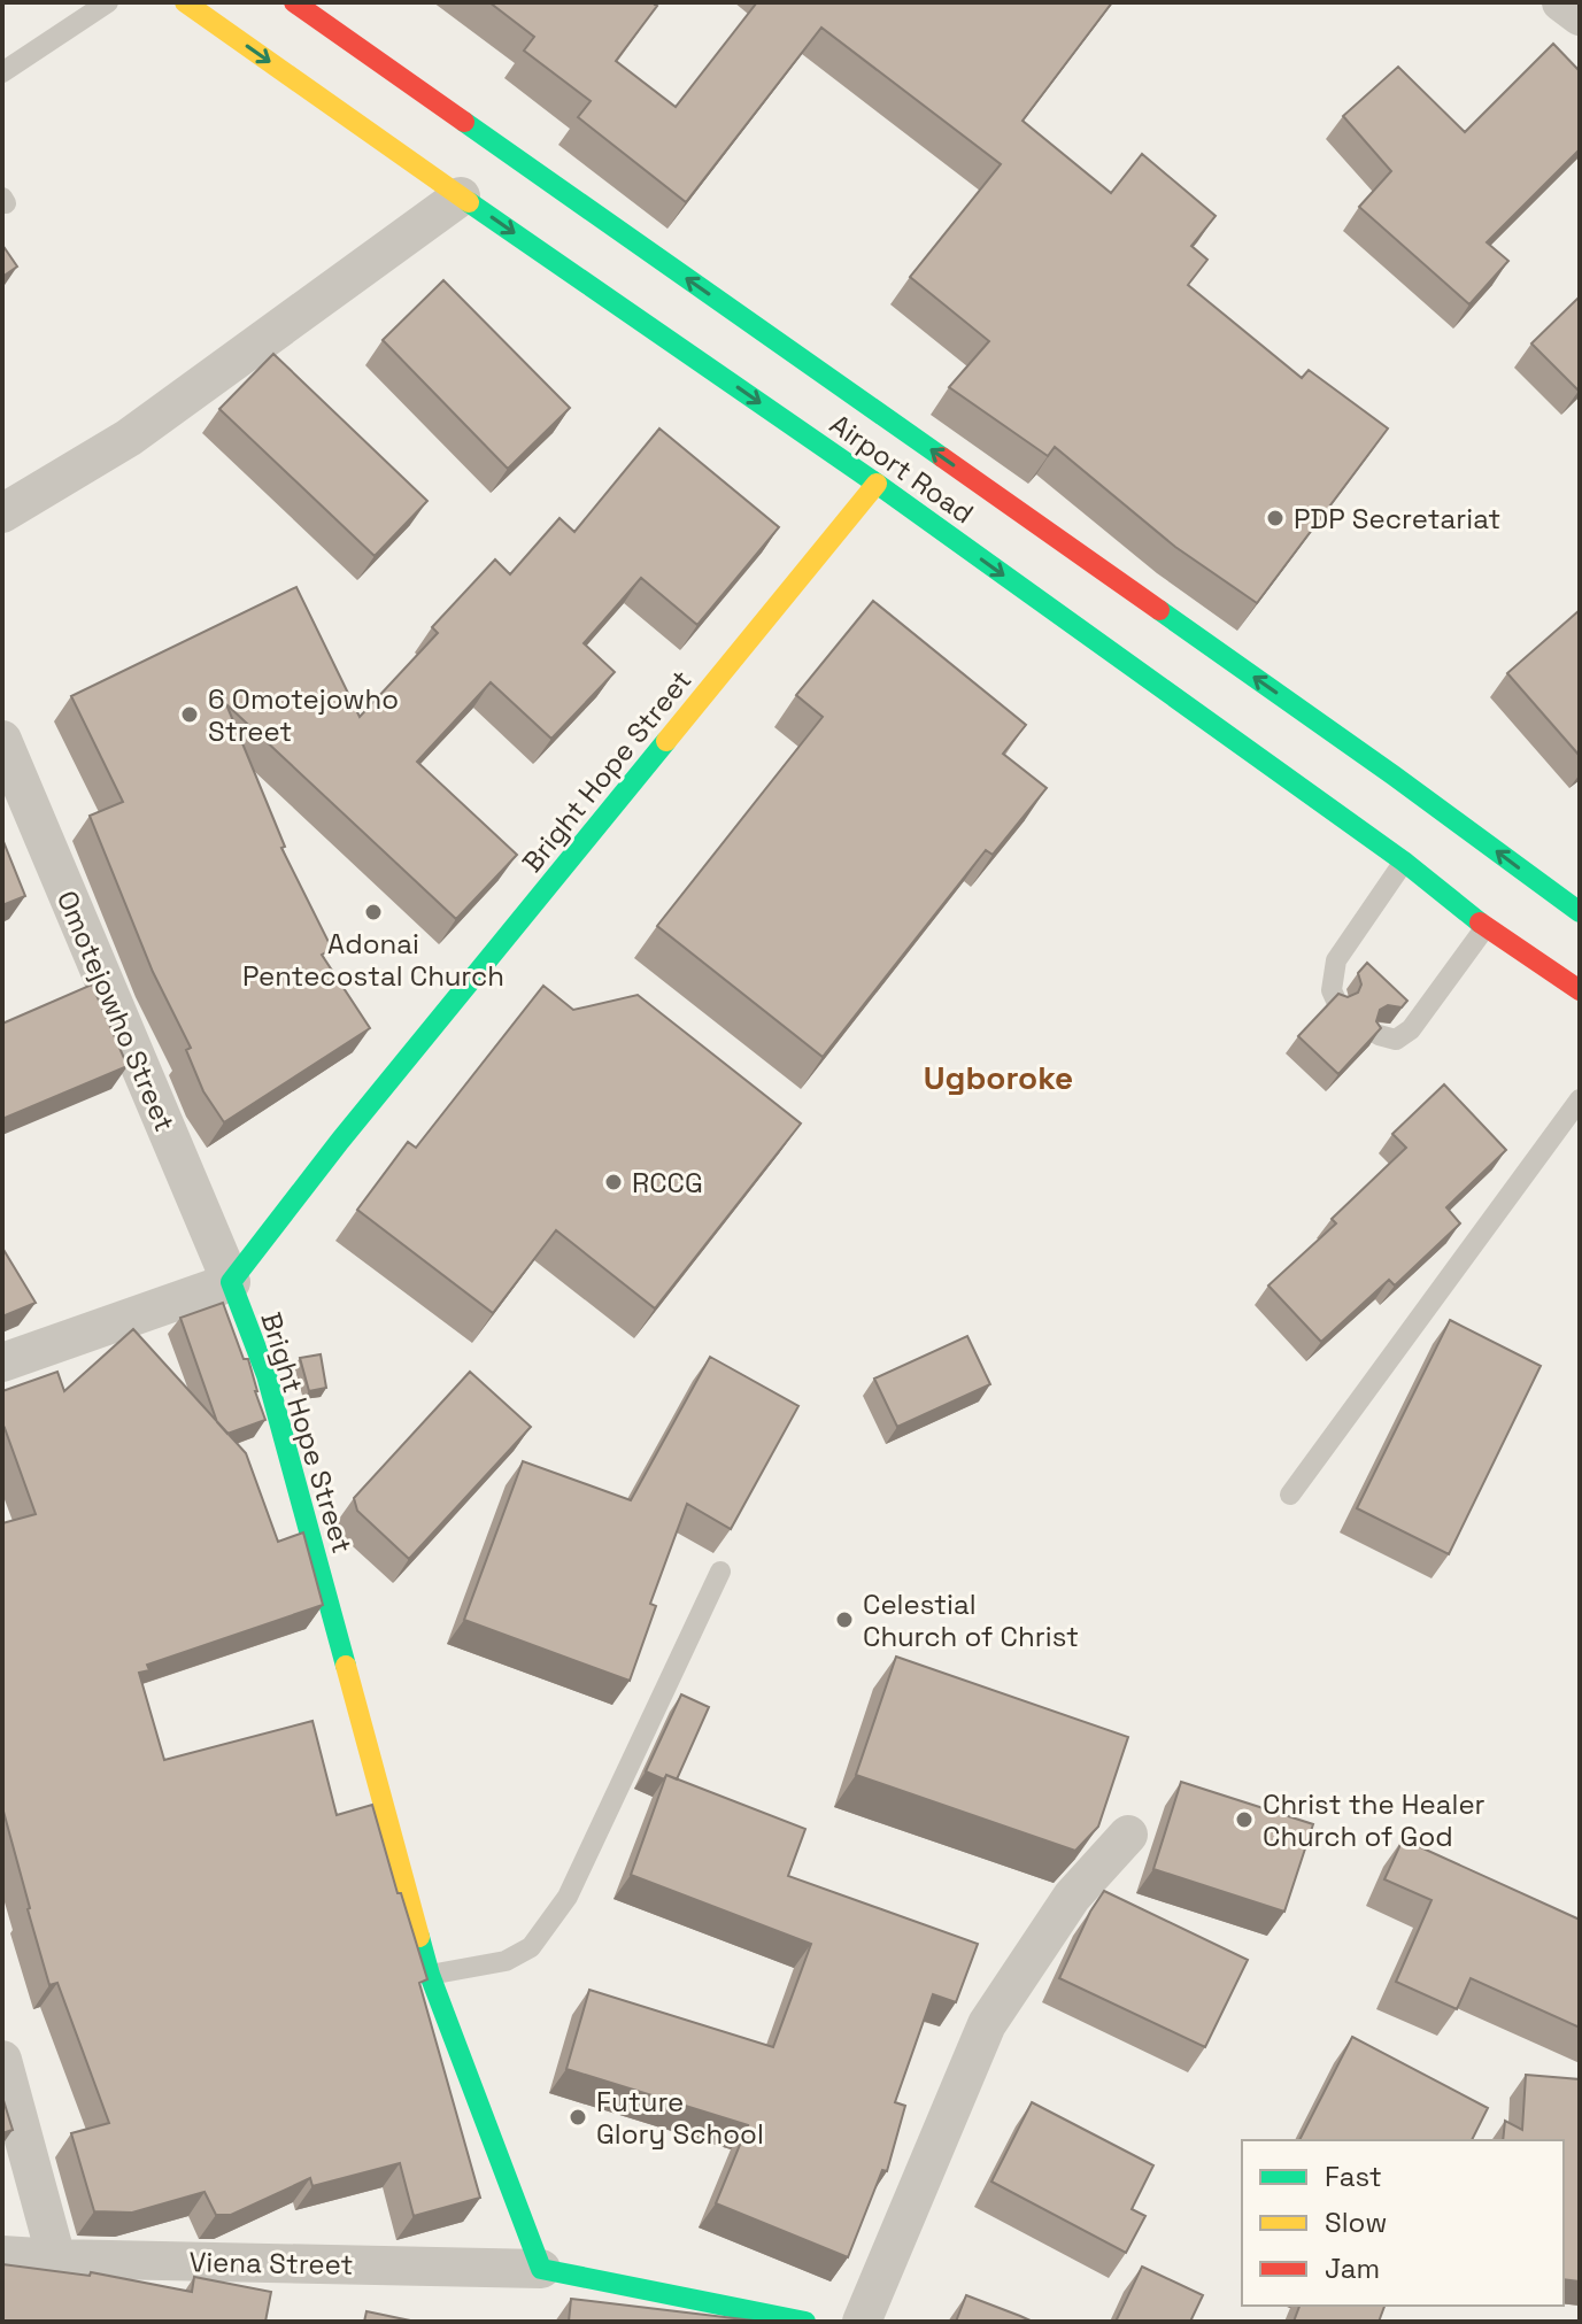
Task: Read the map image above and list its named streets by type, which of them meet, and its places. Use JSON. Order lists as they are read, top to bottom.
{
  "streets": {
    "main road": ["Airport Road", "Bright Hope Street"],
    "street": ["Omotejowho Street", "Viena Street"]
  },
  "crossings": [
    ["Airport Road", "Bright Hope Street"],
    ["Bright Hope Street", "Omotejowho Street"],
    ["Bright Hope Street", "Viena Street"]
  ],
  "districts": ["Ugboroke"],
  "places": [
    "PDP Secretariat",
    "6 Omotejowho Street",
    "Adonai Pentecostal Church",
    "RCCG",
    "Celestial Church of Christ",
    "Christ the Healer Church of God",
    "Future Glory School"
  ],
  "legend": ["Fast", "Slow", "Jam"]
}
